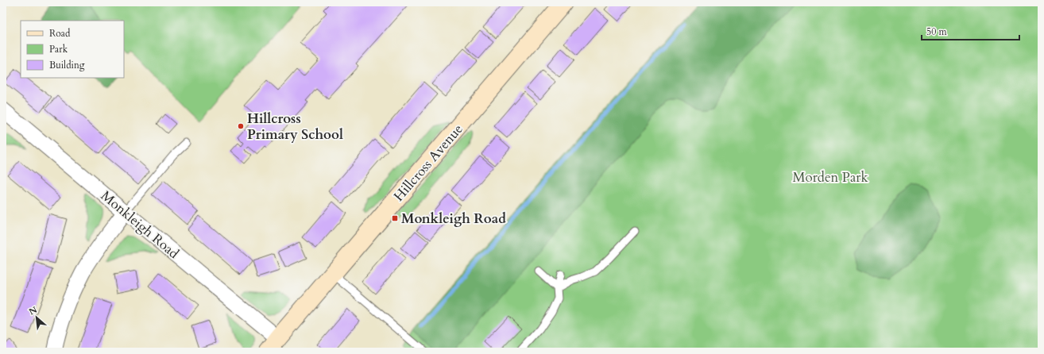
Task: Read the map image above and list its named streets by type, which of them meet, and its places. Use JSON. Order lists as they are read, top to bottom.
{
  "streets": {
    "street": ["Hillcross Avenue", "Monkleigh Road"]
  },
  "crossings": [
    ["Hillcross Avenue", "Monkleigh Road"]
  ],
  "parks": ["Morden Park"],
  "places": {
    "other": ["Hillcross Primary School"],
    "transit": ["Monkleigh Road"]
  },
  "legend": ["Road", "Park", "Building"],
  "scale_bar": "50 m",
  "north": "top left"
}
